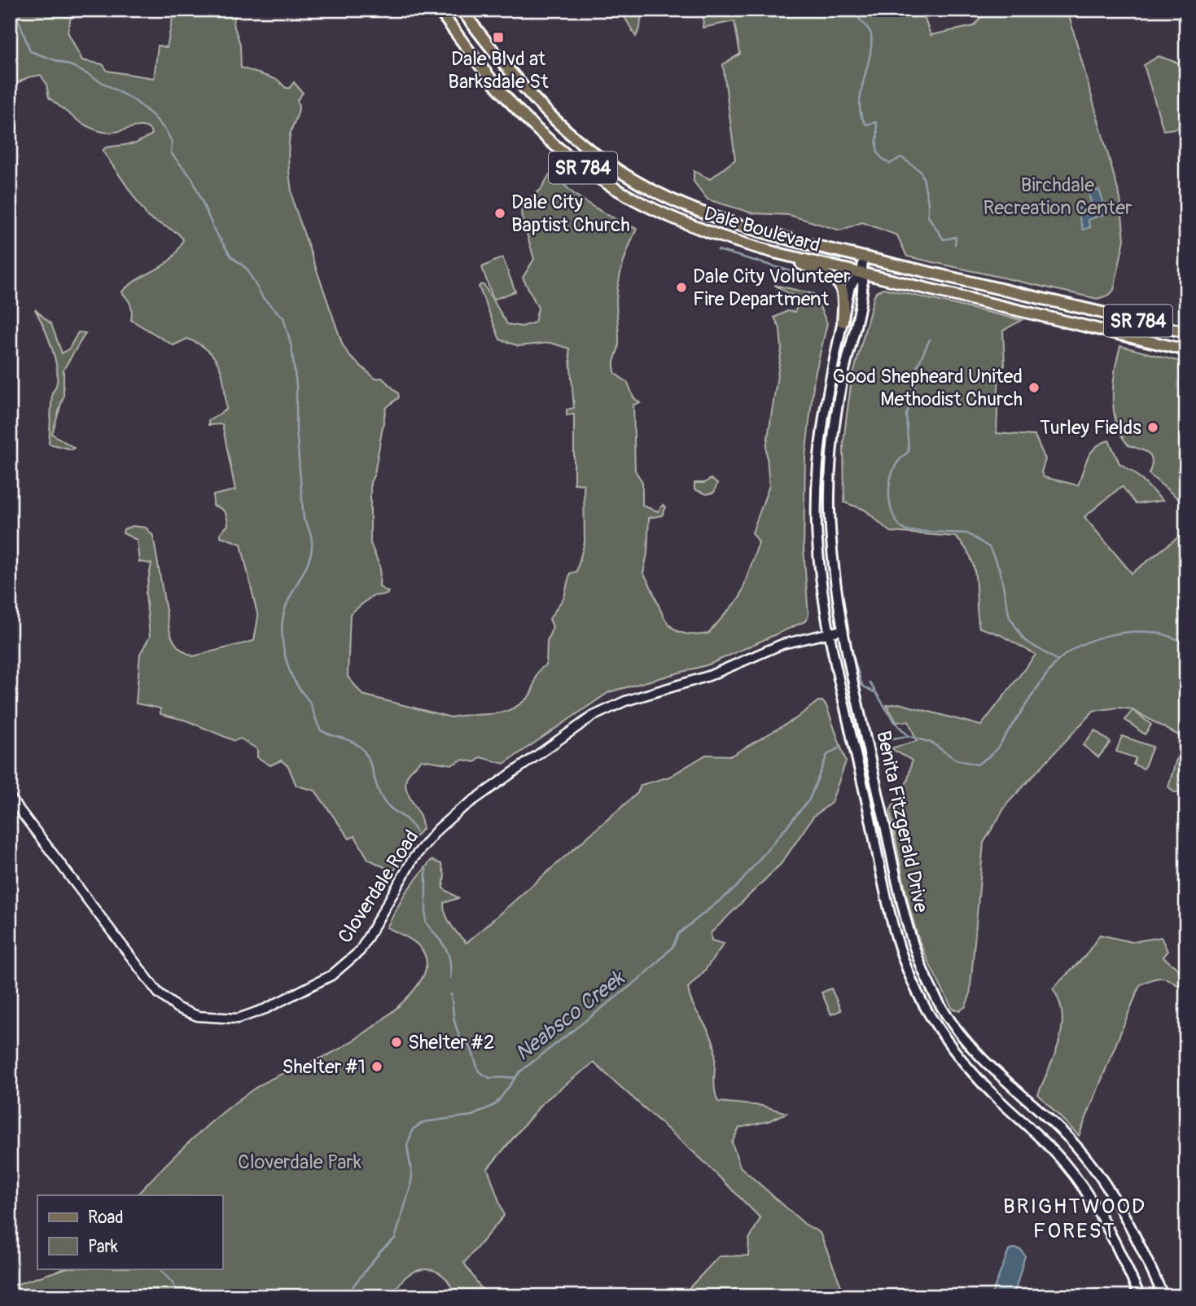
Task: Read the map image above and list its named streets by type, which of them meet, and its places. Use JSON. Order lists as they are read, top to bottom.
{
  "streets": {
    "main road": ["SR 784", "Dale Boulevard", "Benita Fitzgerald Drive"],
    "street": ["Cloverdale Road"]
  },
  "crossings": [
    ["Dale Boulevard", "Benita Fitzgerald Drive"],
    ["Benita Fitzgerald Drive", "Cloverdale Road"]
  ],
  "districts": ["BRIGHTWOOD FOREST"],
  "water": ["Neabsco Creek"],
  "parks": ["Birchdale Recreation Center", "Cloverdale Park"],
  "places": {
    "transit": ["Dale Blvd at Barksdale St"],
    "other": [
      "Dale City Baptist Church",
      "Dale City Volunteer Fire Department",
      "Good Shepheard United Methodist Church",
      "Turley Fields",
      "Shelter #2",
      "Shelter #1"
    ]
  },
  "legend": ["Road", "Park"]
}
